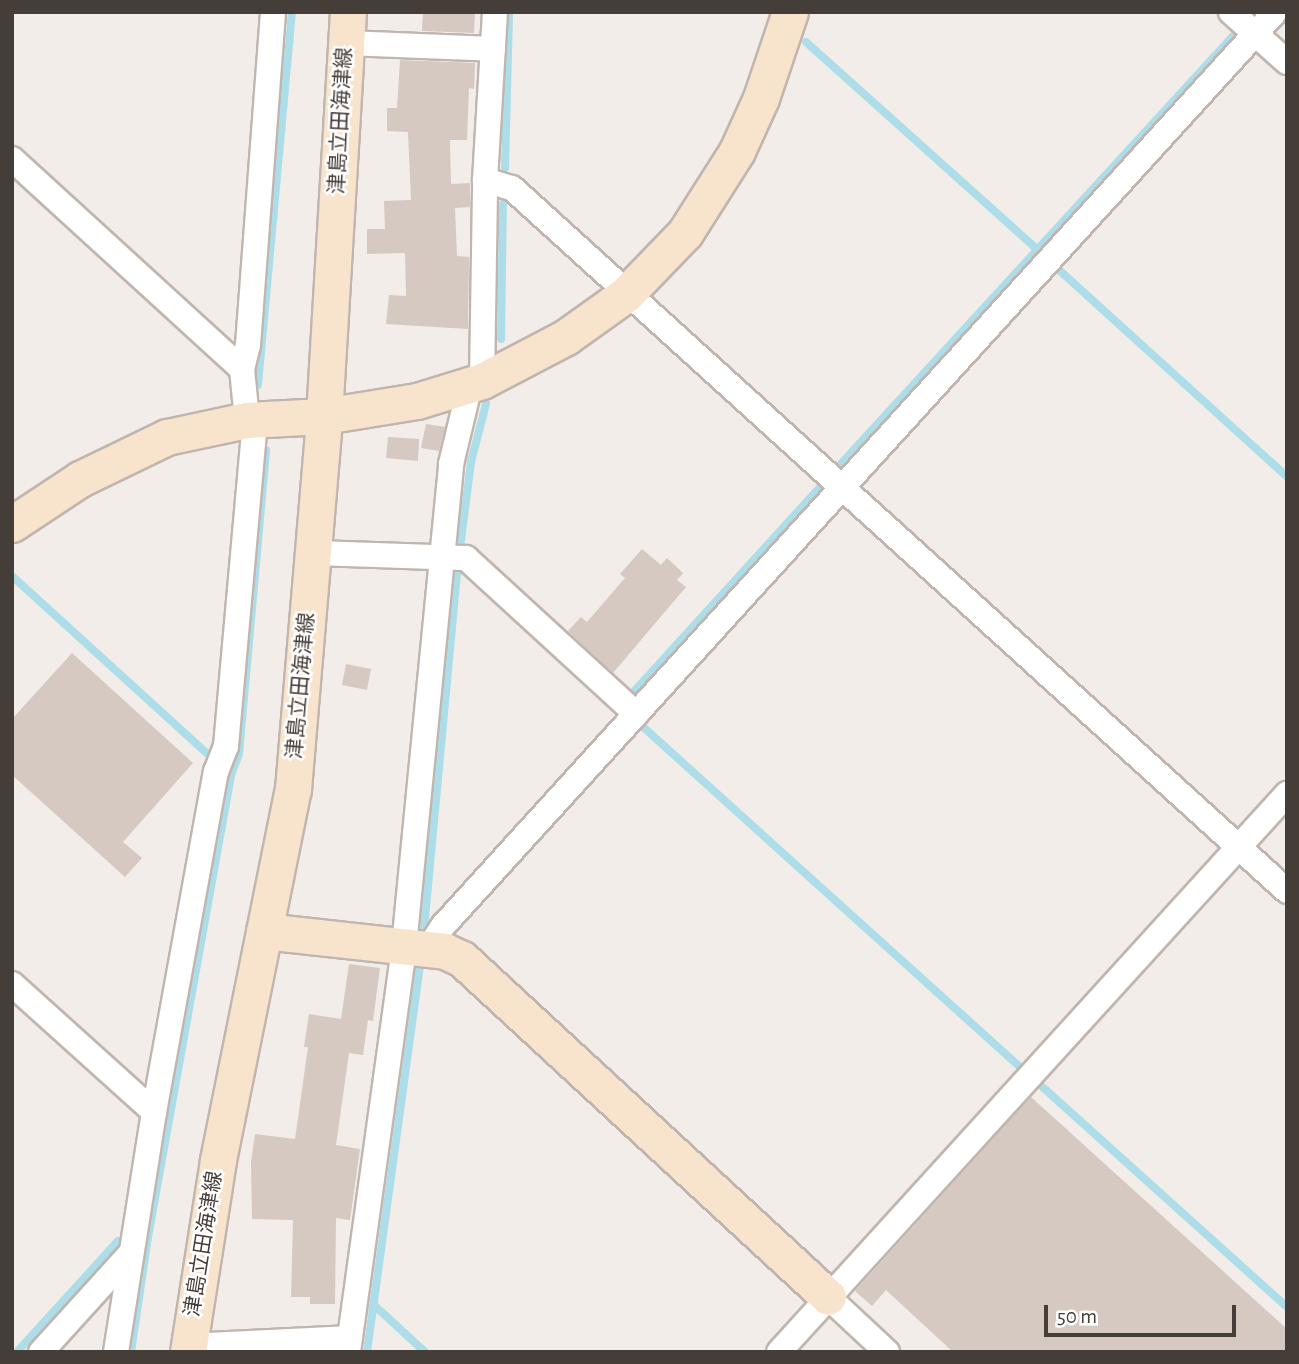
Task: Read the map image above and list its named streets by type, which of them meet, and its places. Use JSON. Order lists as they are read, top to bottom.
{
  "streets": {
    "street": ["津島立田海津線"]
  },
  "scale_bar": "50 m"
}
